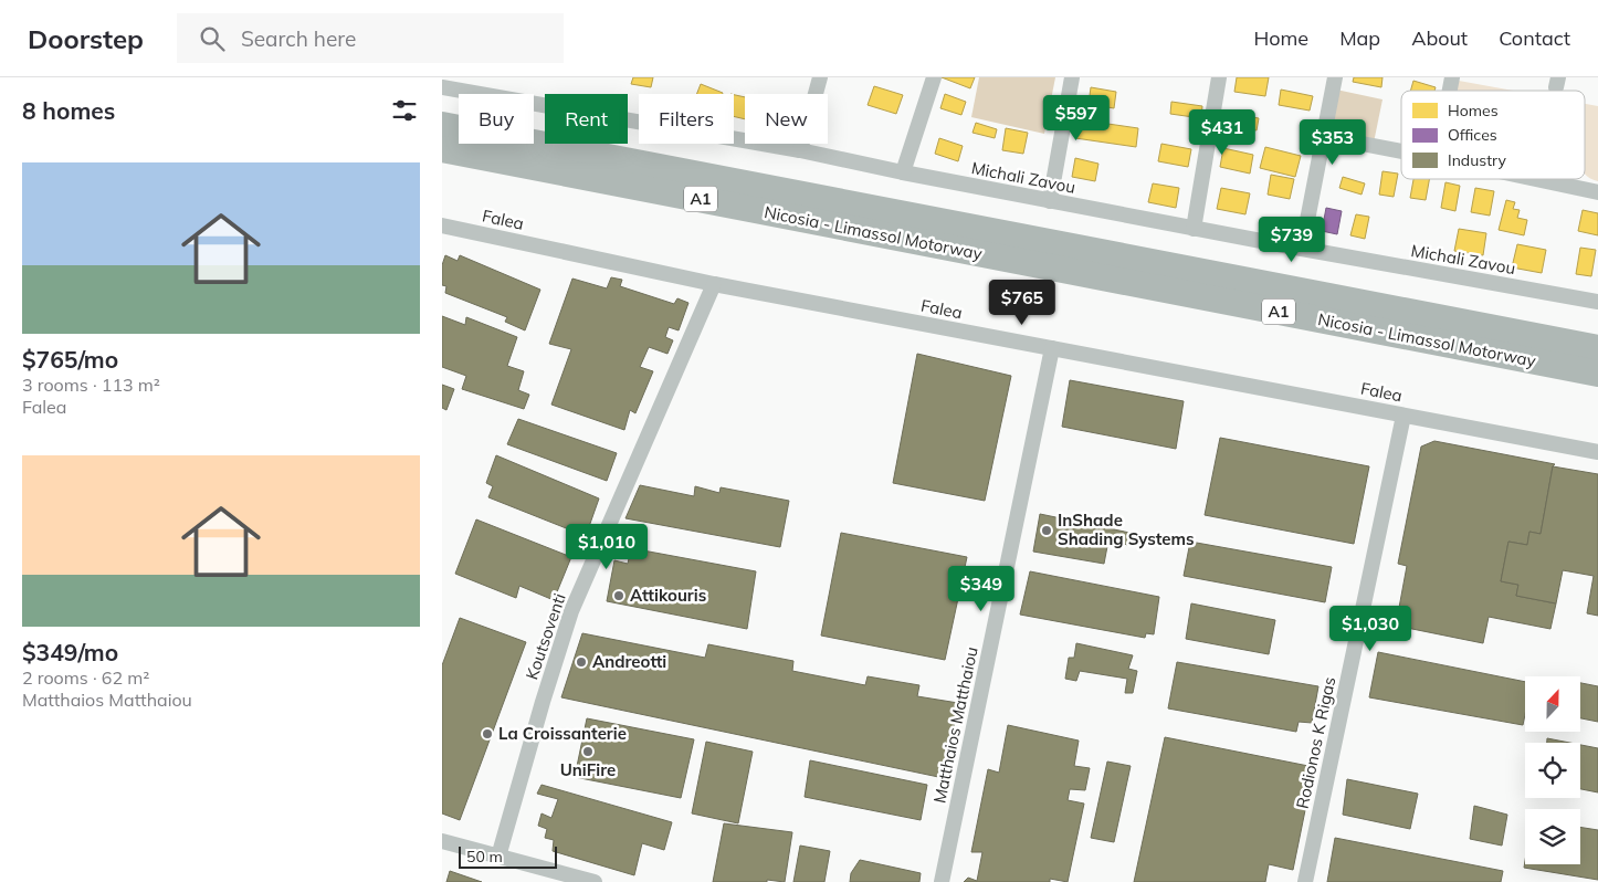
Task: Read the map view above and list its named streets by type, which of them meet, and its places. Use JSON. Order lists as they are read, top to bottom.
{
  "streets": {
    "highway": ["A1", "Nicosia - Limassol Motorway"],
    "street": [
      "Michali Zavou",
      "Falea",
      "Koutsoventi",
      "Matthaios Matthaiou",
      "Rodionos K Rigas"
    ]
  },
  "crossings": [
    ["Falea", "Koutsoventi"],
    ["Falea", "Matthaios Matthaiou"],
    ["Falea", "Rodionos K Rigas"]
  ],
  "places": [
    "InShade Shading Systems",
    "Attikouris",
    "Andreotti",
    "La Croissanterie",
    "UniFire"
  ],
  "legend": ["Homes", "Offices", "Industry"],
  "scale_bar": "50 m",
  "north": "top",
  "page": {
    "header": "Doorstep",
    "search": "Search here",
    "nav": [
      "Home",
      "Map",
      "About",
      "Contact"
    ],
    "heading": "8 homes",
    "chip": [
      "Buy",
      "Rent",
      "Filters",
      "New"
    ],
    "price": [
      "$597",
      "$431",
      "$353",
      "$739",
      "$765",
      "$1,010",
      "$349",
      "$1,030"
    ],
    "list": [
      {
        "name": "$765/mo",
        "note": "3 rooms · 113 m² · Falea"
      },
      {
        "name": "$349/mo",
        "note": "2 rooms · 62 m² · Matthaios Matthaiou"
      }
    ],
    "scale": "50 m"
  }
}
